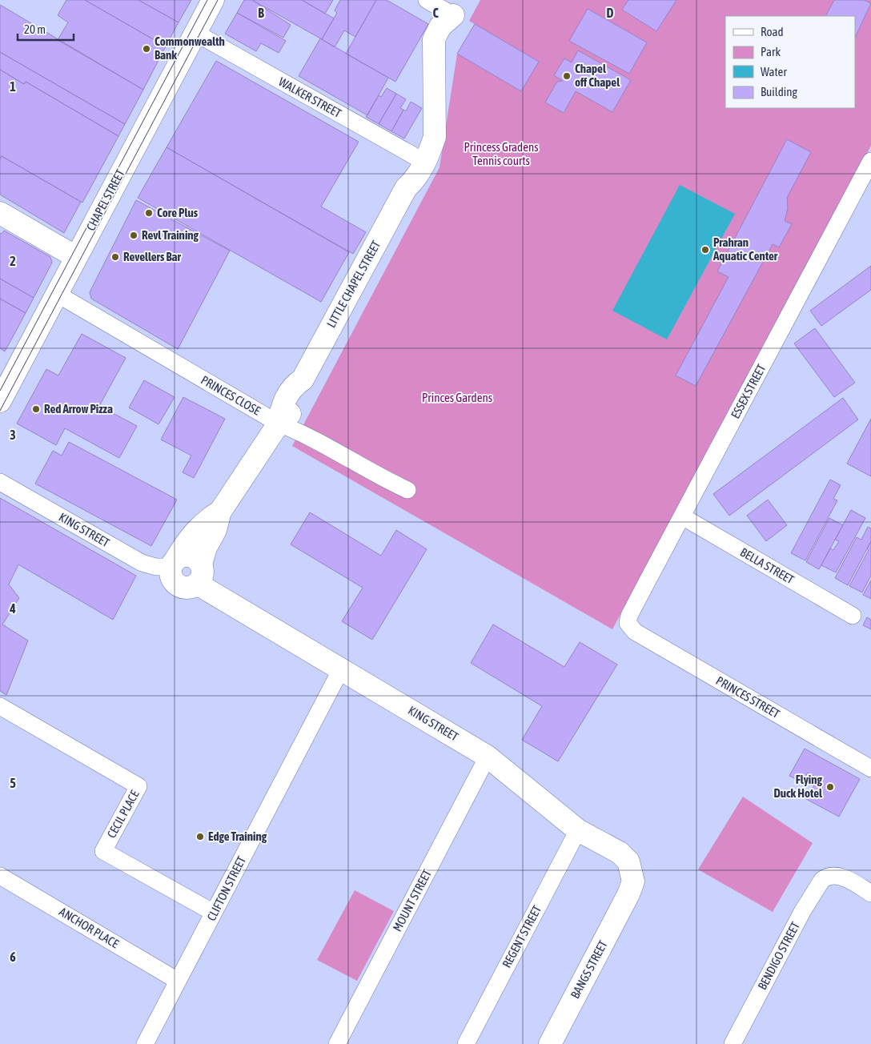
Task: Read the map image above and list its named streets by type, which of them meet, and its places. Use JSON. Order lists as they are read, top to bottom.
{
  "streets": {
    "street": [
      "WALKER STREET",
      "CHAPEL STREET",
      "LITTLE CHAPEL STREET",
      "ESSEX STREET",
      "PRINCES CLOSE",
      "KING STREET",
      "BELLA STREET",
      "PRINCES STREET",
      "CECIL PLACE",
      "CLIFTON STREET",
      "MOUNT STREET",
      "ANCHOR PLACE",
      "REGENT STREET",
      "BENDIGO STREET",
      "BANGS STREET"
    ]
  },
  "crossings": [
    ["WALKER STREET", "CHAPEL STREET"],
    ["WALKER STREET", "LITTLE CHAPEL STREET"],
    ["CHAPEL STREET", "PRINCES CLOSE"],
    ["LITTLE CHAPEL STREET", "PRINCES CLOSE"],
    ["LITTLE CHAPEL STREET", "KING STREET"],
    ["ESSEX STREET", "BELLA STREET"],
    ["ESSEX STREET", "PRINCES STREET"],
    ["KING STREET", "CLIFTON STREET"],
    ["KING STREET", "MOUNT STREET"],
    ["KING STREET", "REGENT STREET"],
    ["KING STREET", "BANGS STREET"],
    ["CECIL PLACE", "CLIFTON STREET"],
    ["CLIFTON STREET", "ANCHOR PLACE"]
  ],
  "parks": ["Princess Gradens Tennis courts", "Princes Gardens"],
  "places": [
    "Commonwealth Bank",
    "Chapel off Chapel",
    "Core Plus",
    "Revl Training",
    "Prahran Aquatic Center",
    "Revellers Bar",
    "Red Arrow Pizza",
    "Flying Duck Hotel",
    "Edge Training"
  ],
  "legend": [
    "Road",
    "Park",
    "Water",
    "Building"
  ],
  "scale_bar": "20 m",
  "grid": {
    "columns": ["B", "C", "D"],
    "rows": [
      "1",
      "2",
      "3",
      "4",
      "5",
      "6"
    ]
  }
}
